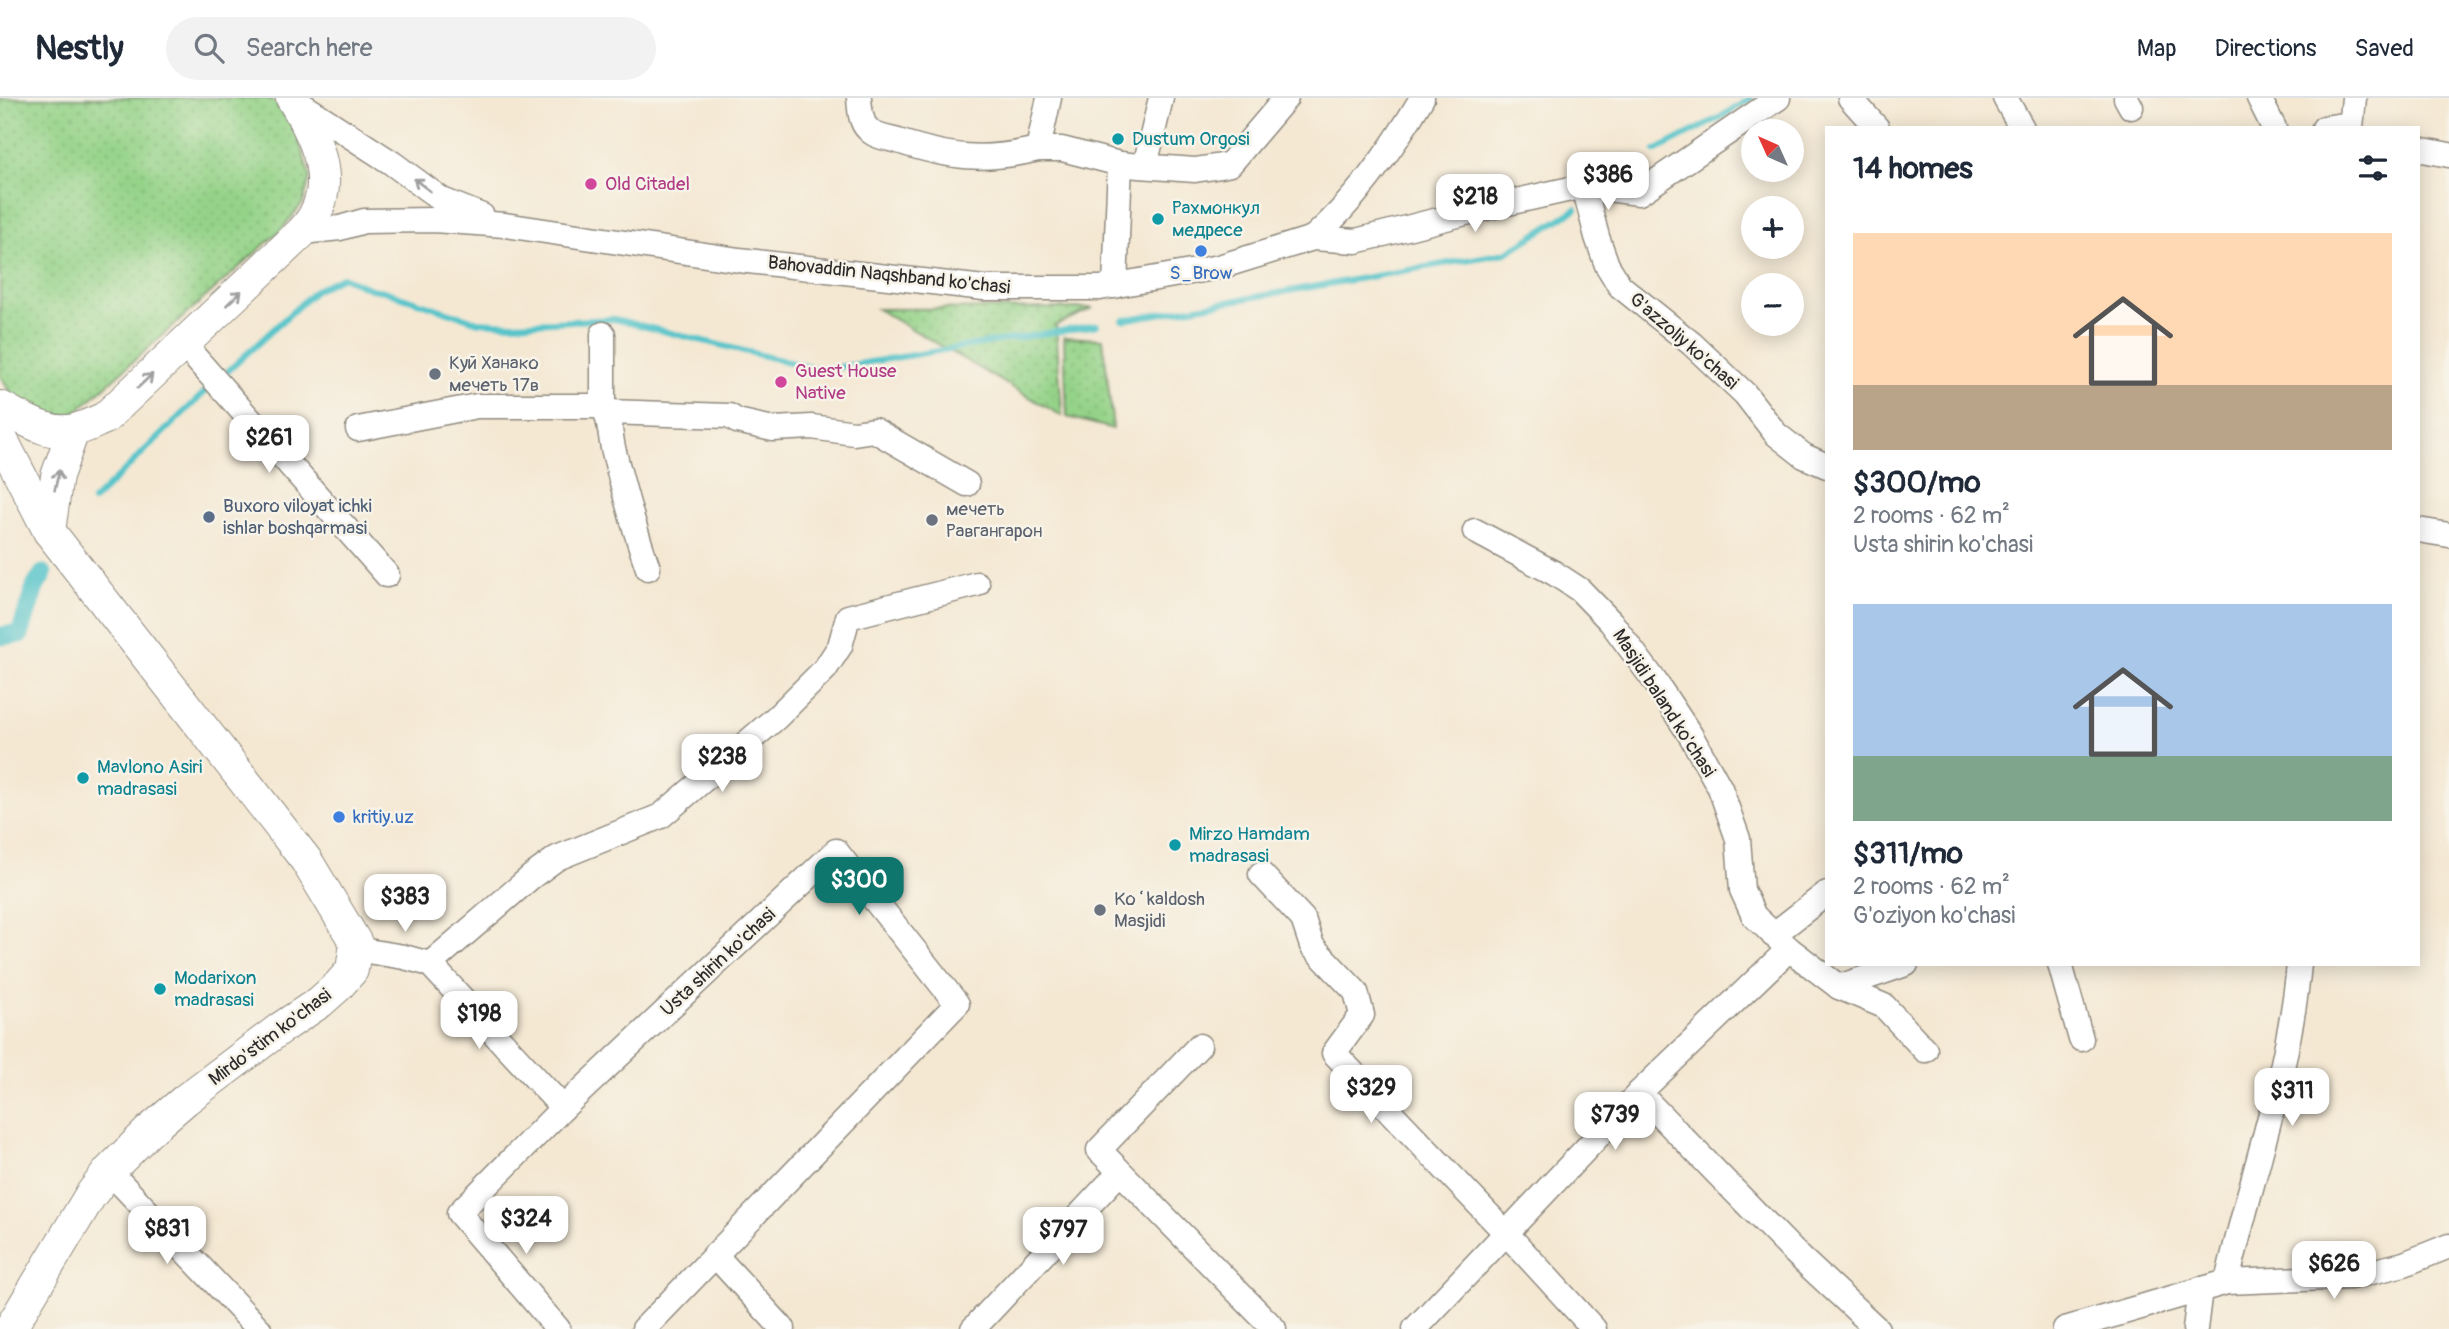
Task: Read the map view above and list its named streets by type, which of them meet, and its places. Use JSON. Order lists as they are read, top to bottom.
{
  "streets": {
    "main road": ["Mirdo'stim ko'chasi"],
    "street": [
      "Bahovaddin Naqshband ko'chasi",
      "G'azzoliy ko'chasi",
      "Masjidi baland ko'chasi",
      "Usta shirin ko'chasi"
    ]
  },
  "crossings": [
    ["Bahovaddin Naqshband ko'chasi", "G'azzoliy ko'chasi"]
  ],
  "places": [
    "Dustum Orgosi",
    "Old Citadel",
    "Рахмонкул медресе",
    "S_Brow",
    "Куй Ханако мечеть 17в",
    "Guest House Native",
    "Buxoro viloyat ichki ishlar boshqarmasi",
    "мечеть Равгангарон",
    "Mavlono Asiri madrasasi",
    "kritiy.uz",
    "Mirzo Hamdam madrasasi",
    "Koʻkaldosh Masjidi",
    "Modarixon madrasasi"
  ],
  "north": "top left",
  "page": {
    "header": "Nestly",
    "search": "Search here",
    "nav": ["Map", "Directions", "Saved"],
    "map_buttons": ["+", "−"],
    "heading": "14 homes",
    "price": [
      "$386",
      "$218",
      "$261",
      "$238",
      "$300",
      "$383",
      "$198",
      "$329",
      "$311",
      "$739",
      "$324",
      "$831",
      "$797",
      "$626"
    ],
    "list": [
      {
        "name": "$300/mo",
        "note": "2 rooms · 62 m² · Usta shirin ko'chasi"
      },
      {
        "name": "$311/mo",
        "note": "2 rooms · 62 m² · G'oziyon ko'chasi"
      }
    ]
  }
}
